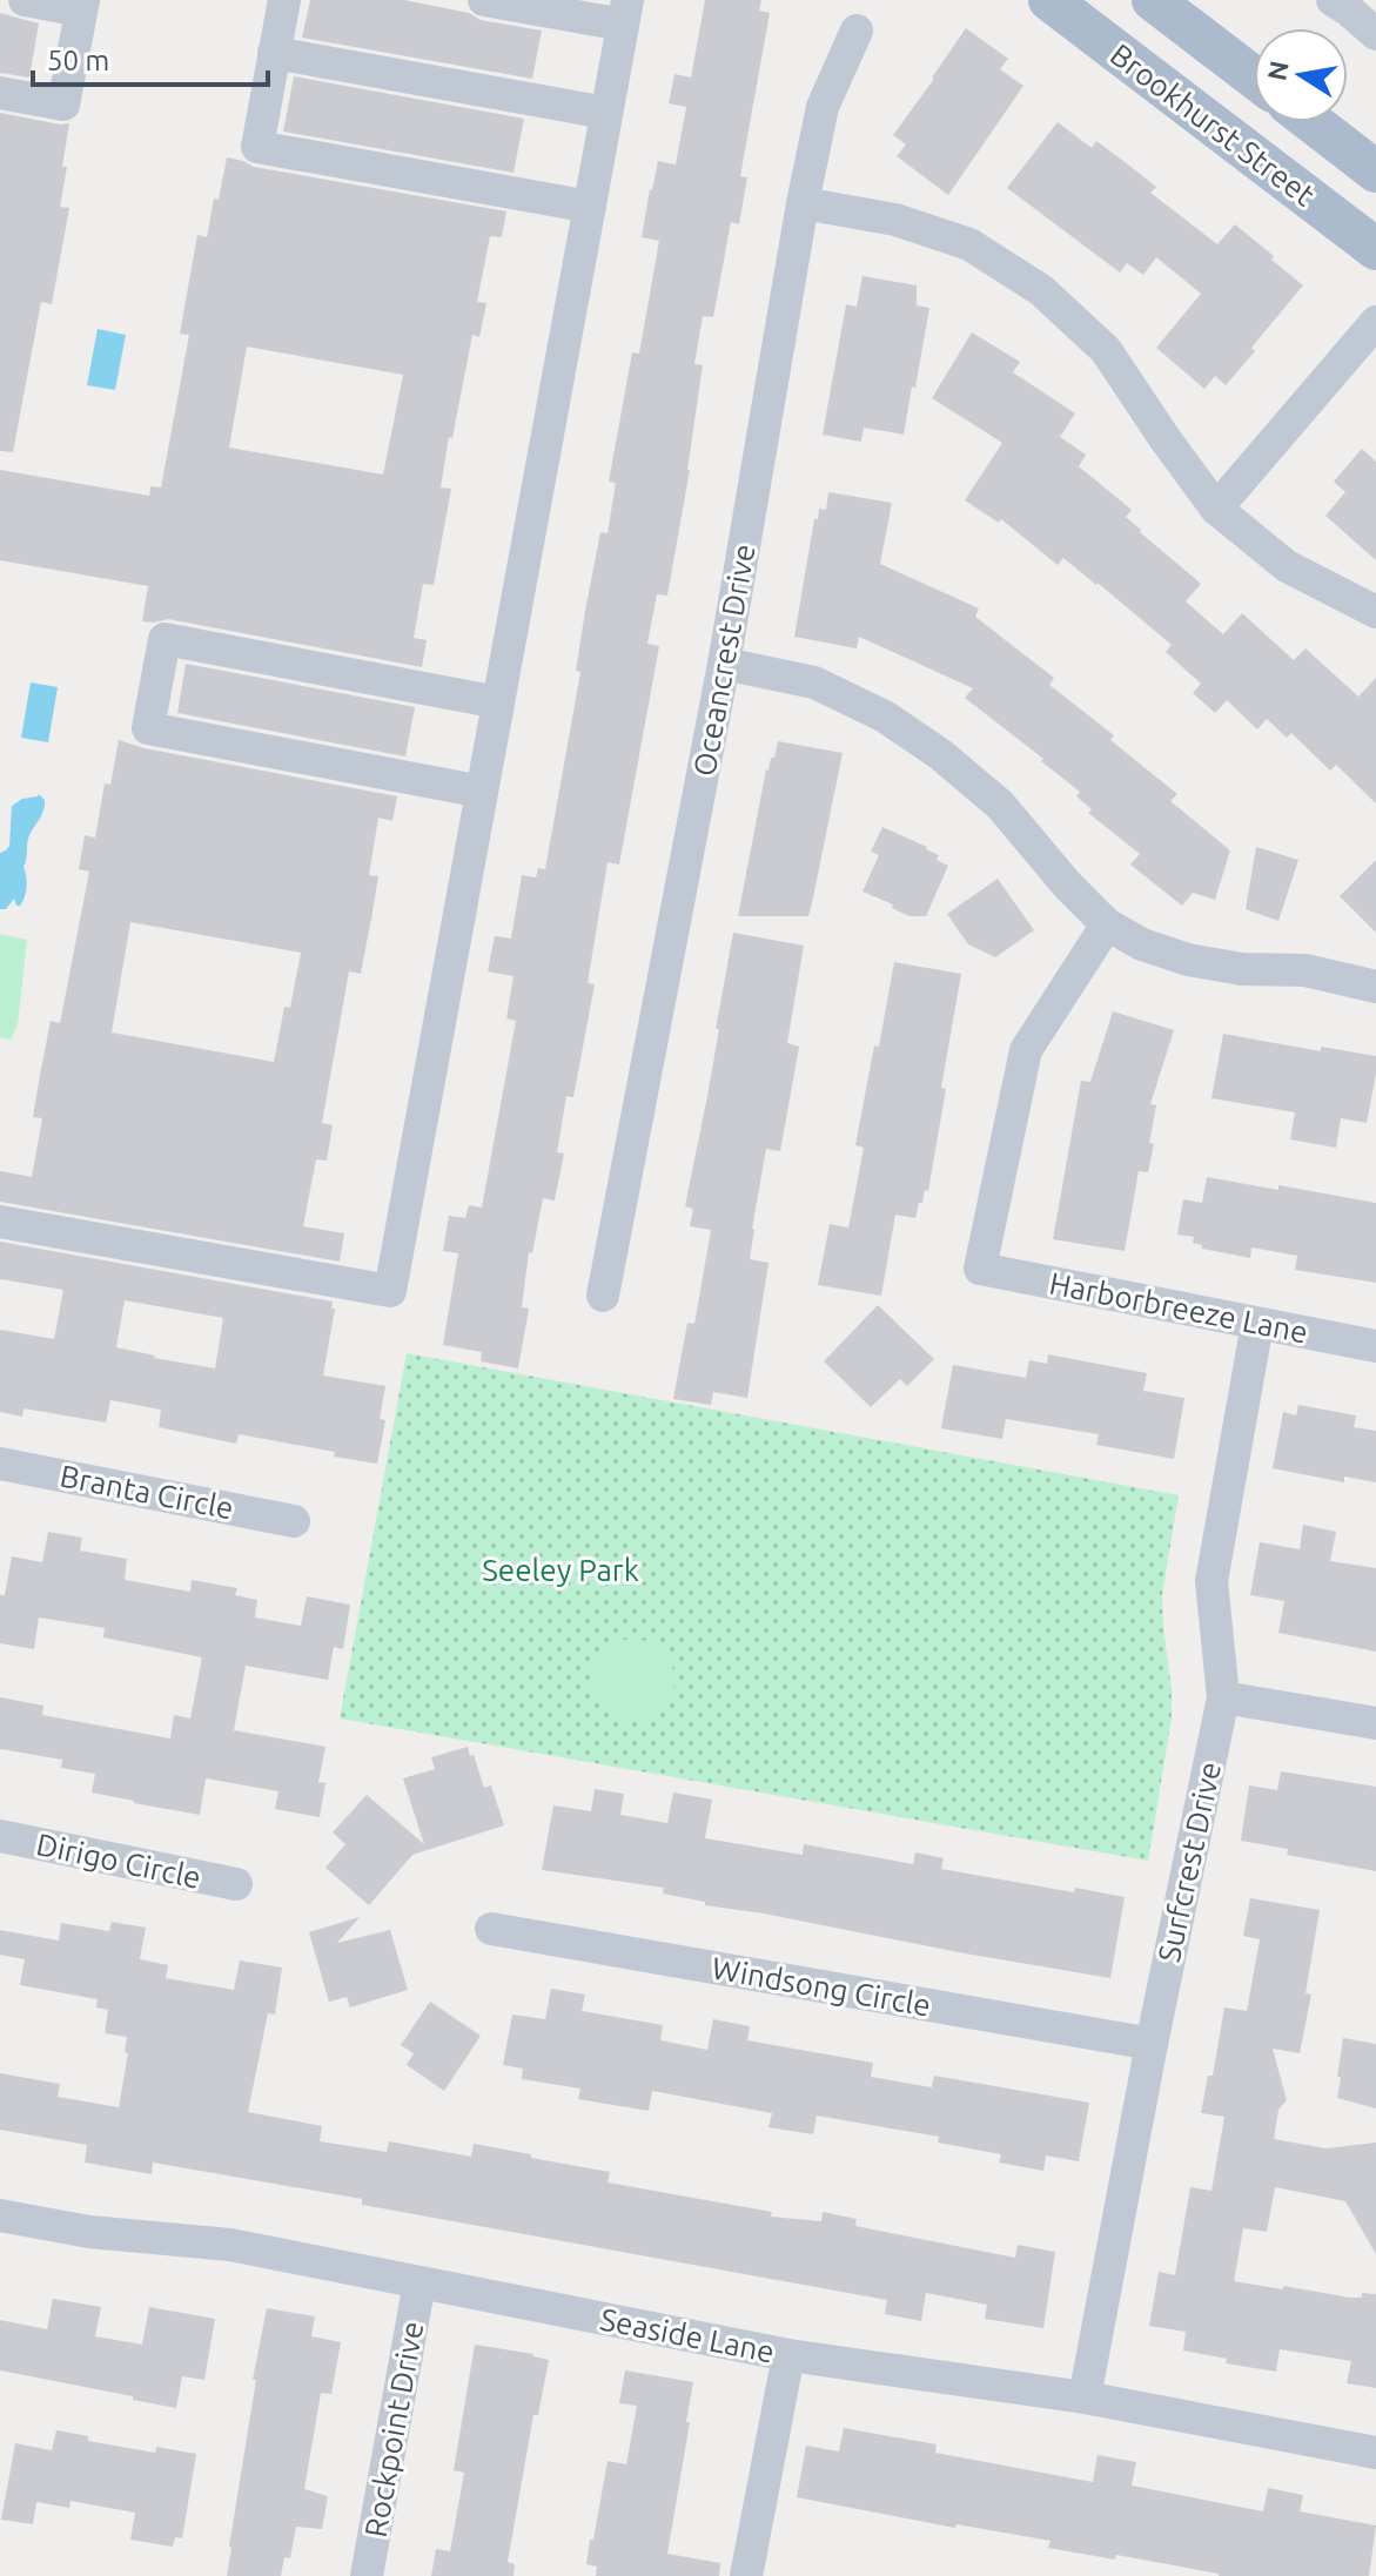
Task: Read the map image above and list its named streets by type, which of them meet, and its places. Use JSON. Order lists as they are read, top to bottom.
{
  "streets": {
    "main road": ["Brookhurst Street"],
    "street": [
      "Oceancrest Drive",
      "Harborbreeze Lane",
      "Branta Circle",
      "Dirigo Circle",
      "Surfcrest Drive",
      "Windsong Circle",
      "Seaside Lane",
      "Rockpoint Drive"
    ]
  },
  "crossings": [
    ["Harborbreeze Lane", "Surfcrest Drive"],
    ["Surfcrest Drive", "Windsong Circle"],
    ["Surfcrest Drive", "Seaside Lane"],
    ["Seaside Lane", "Rockpoint Drive"]
  ],
  "parks": ["Seeley Park"],
  "scale_bar": "50 m",
  "north": "left"
}
